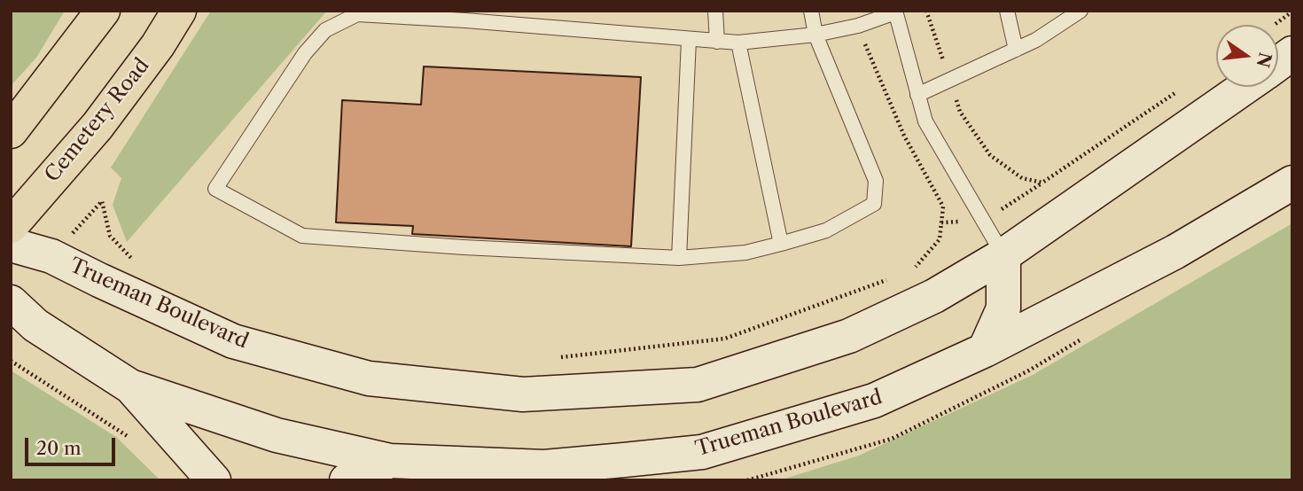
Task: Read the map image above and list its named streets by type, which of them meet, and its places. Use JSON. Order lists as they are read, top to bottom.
{
  "streets": {
    "main road": ["Cemetery Road", "Trueman Boulevard"]
  },
  "scale_bar": "20 m",
  "north": "right"
}
